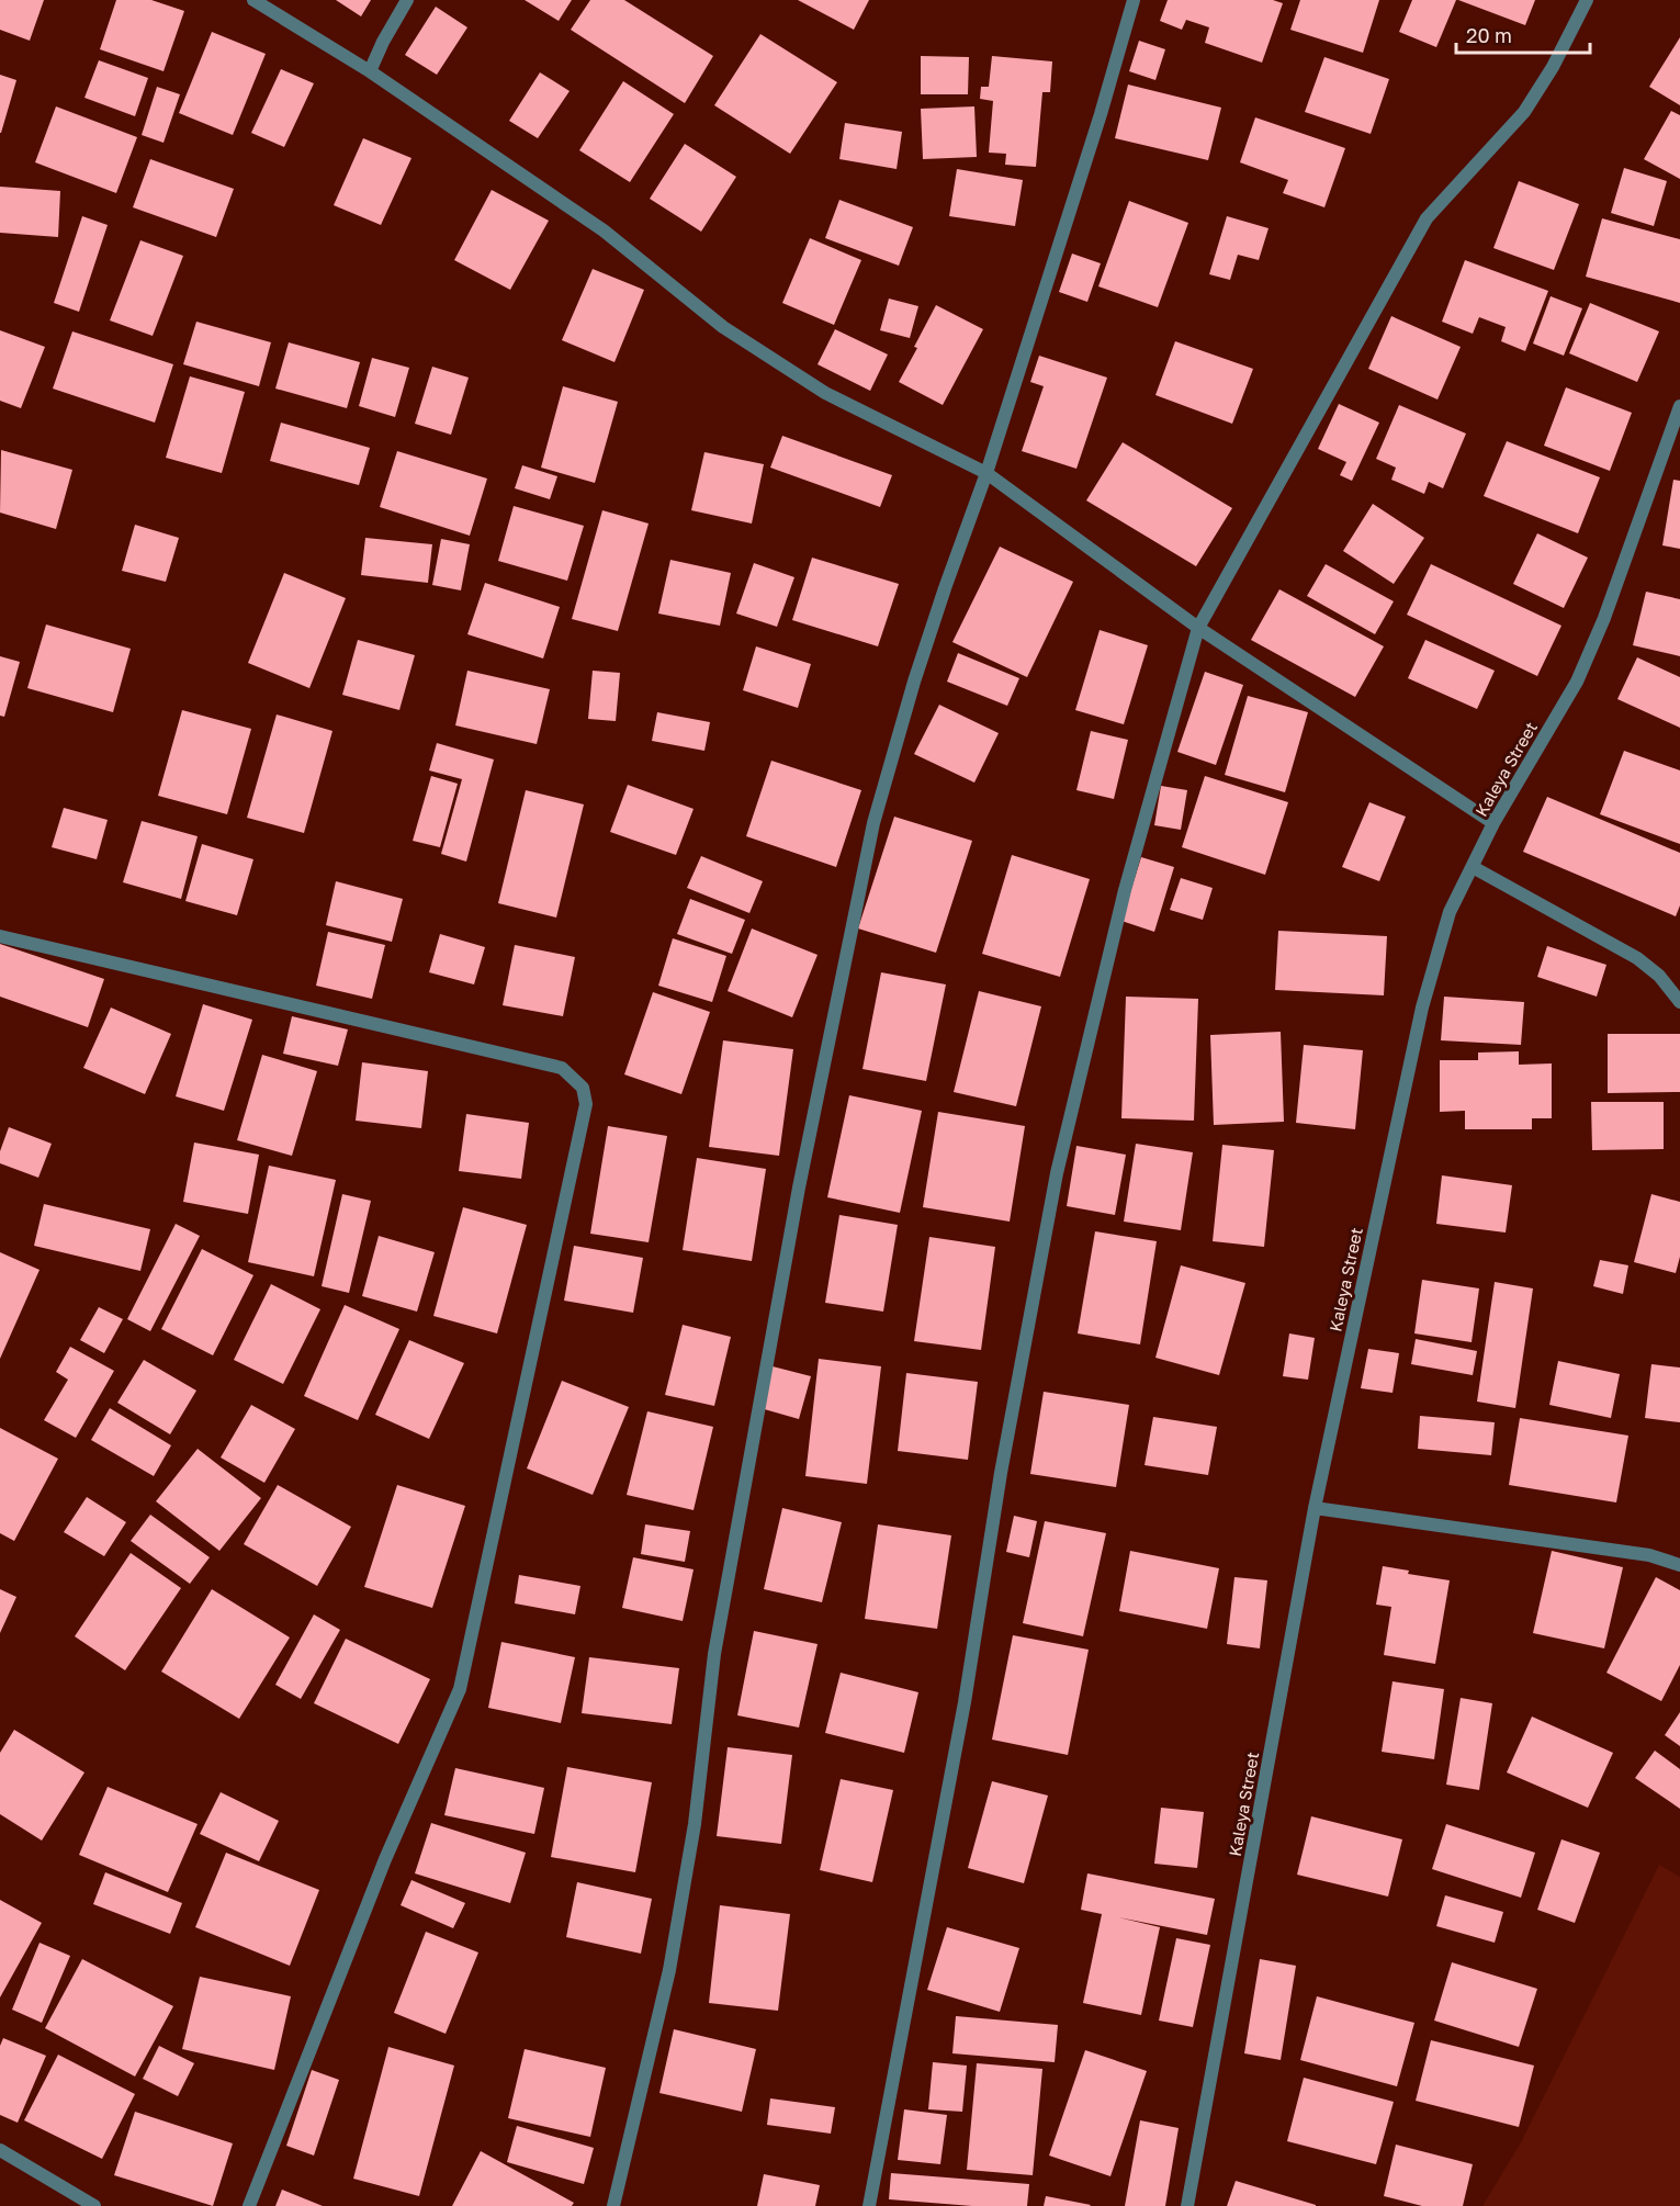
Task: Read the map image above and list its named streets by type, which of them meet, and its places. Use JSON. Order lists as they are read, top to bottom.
{
  "streets": {
    "street": ["Kaleya Street"]
  },
  "scale_bar": "20 m"
}
